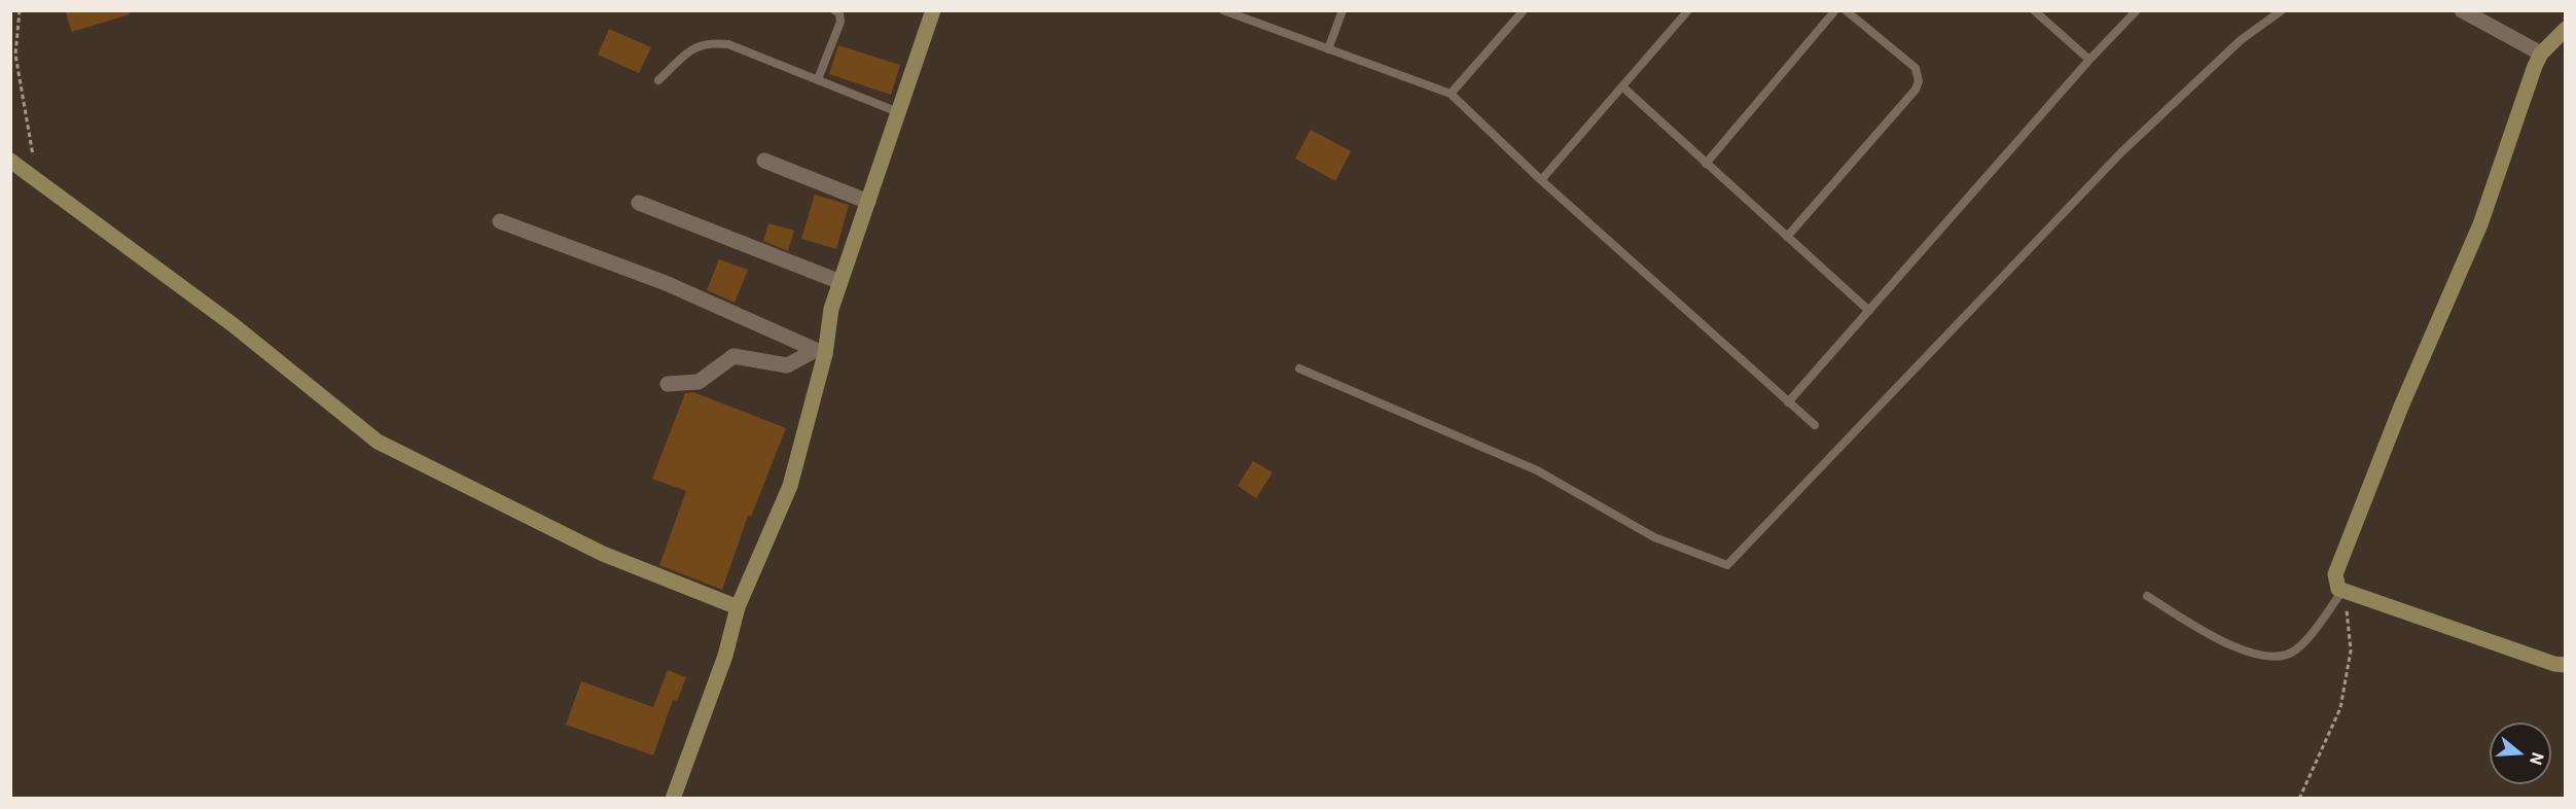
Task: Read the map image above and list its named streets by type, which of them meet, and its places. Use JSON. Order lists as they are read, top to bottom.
{
  "north": "right"
}
